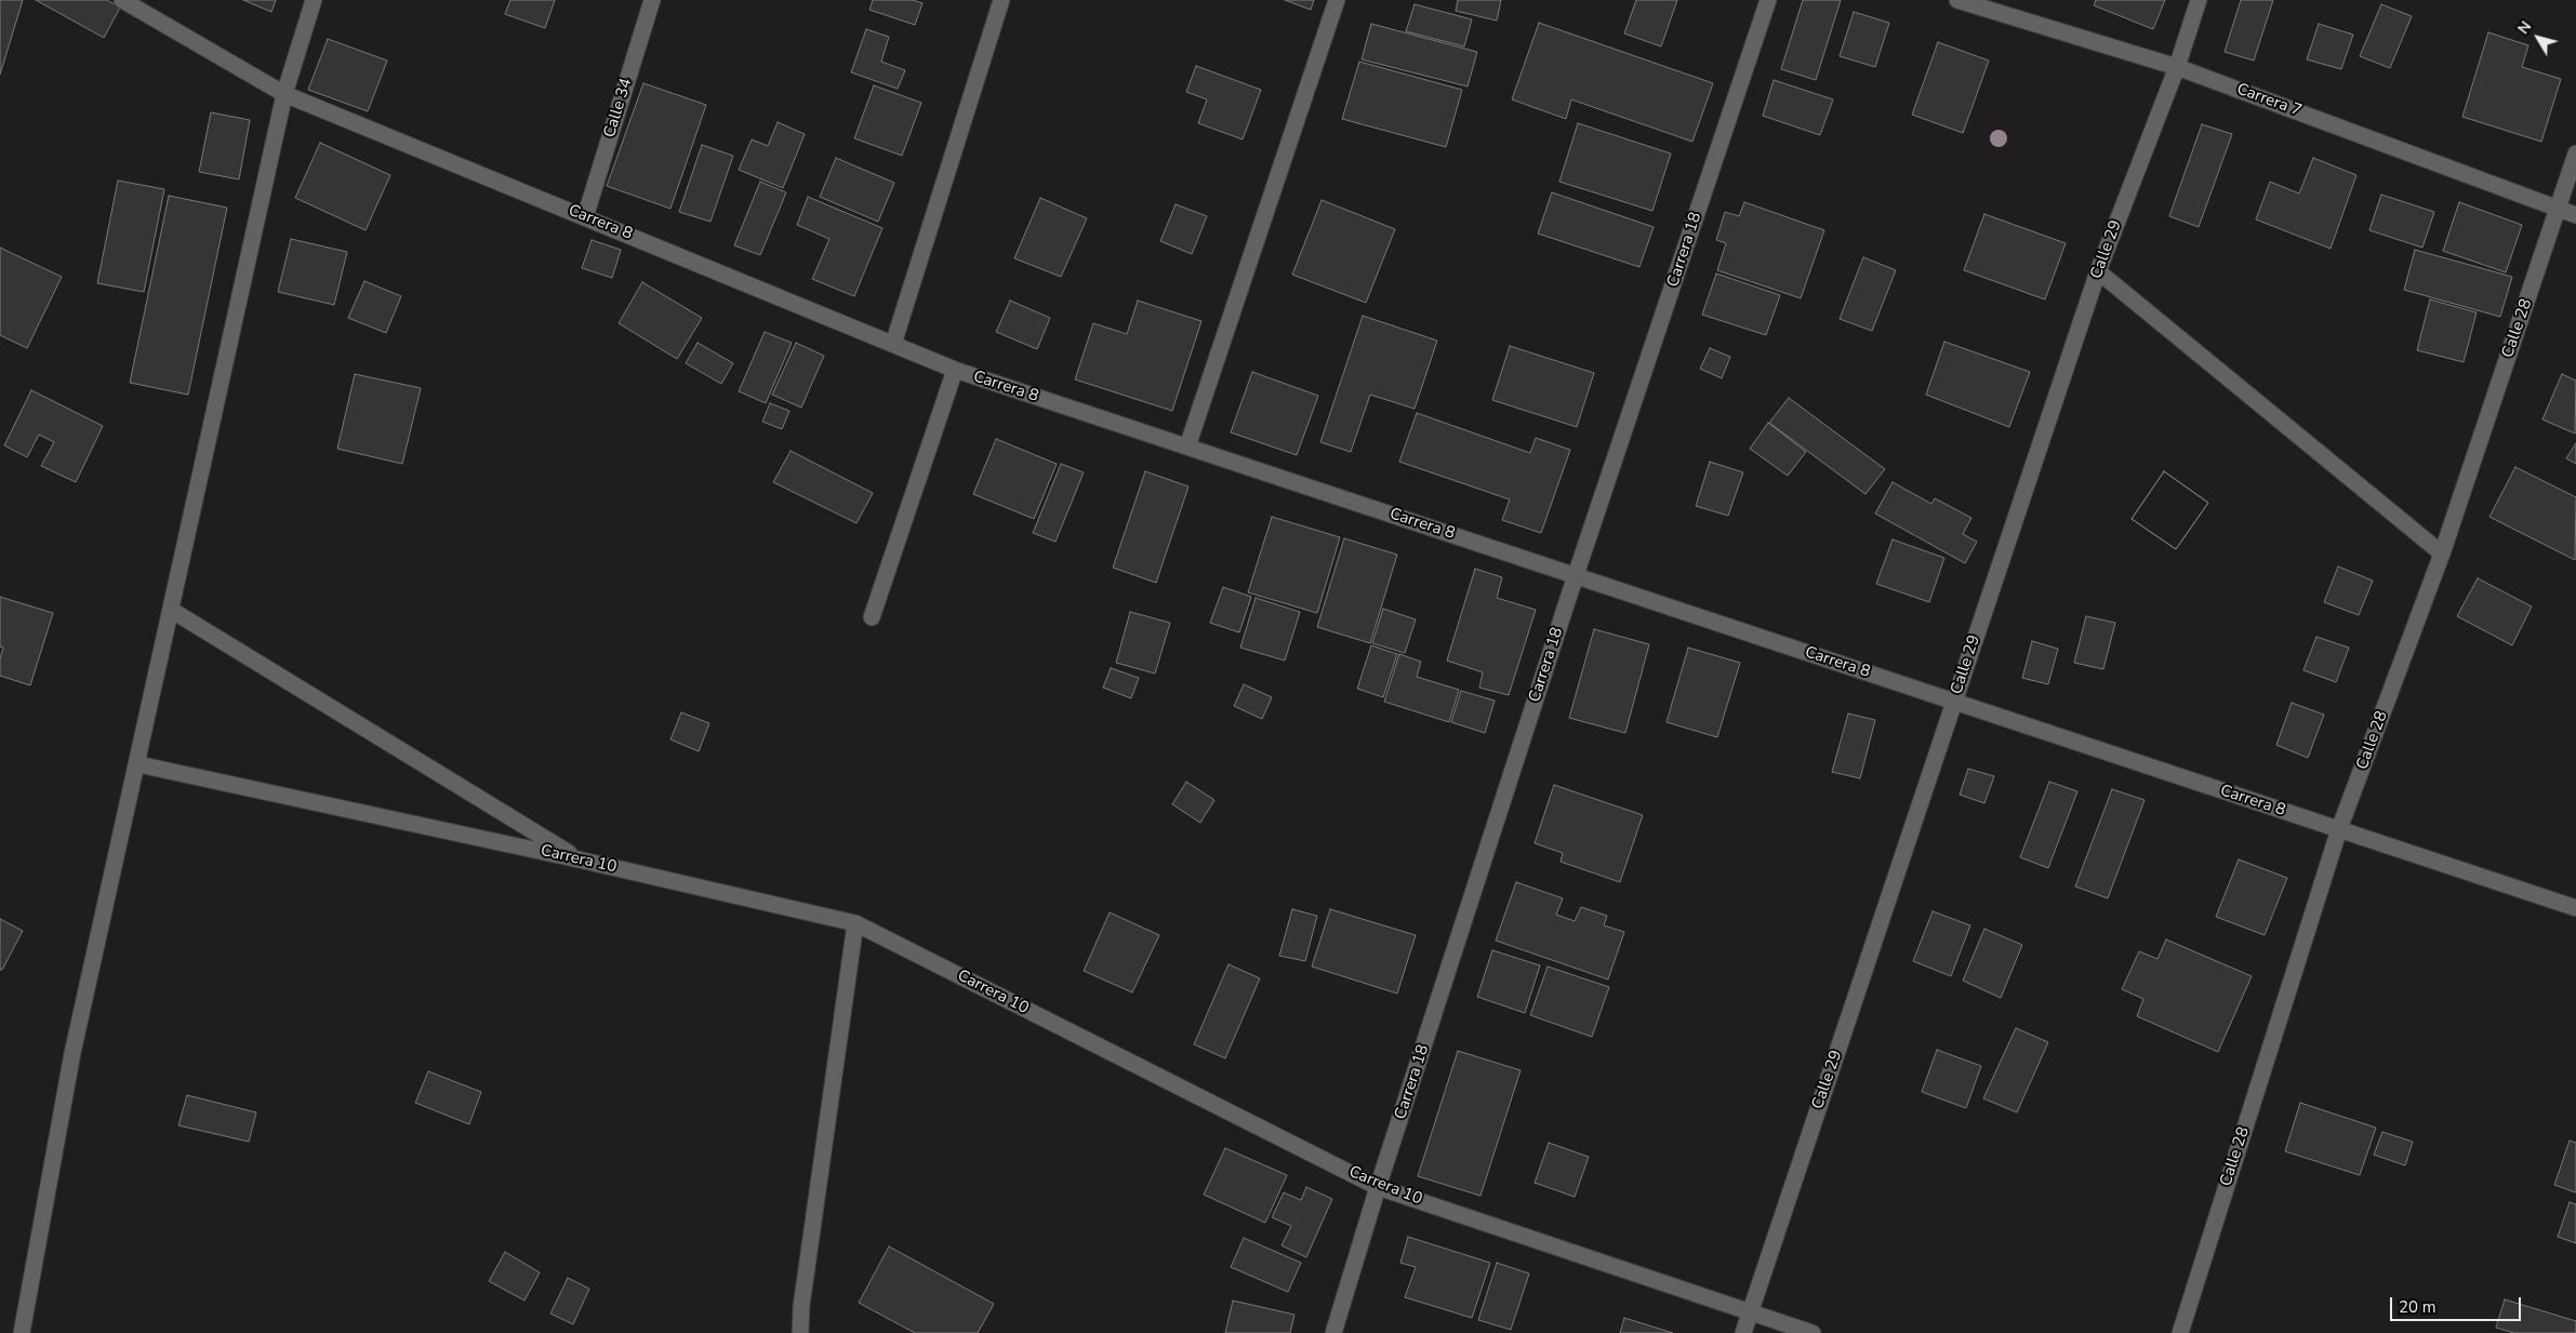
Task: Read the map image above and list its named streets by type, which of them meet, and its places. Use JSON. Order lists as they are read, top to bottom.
{
  "streets": {
    "street": [
      "Carrera 7",
      "Calle 34",
      "Carrera 8",
      "Carrera 18",
      "Calle 29",
      "Calle 28",
      "Carrera 10"
    ]
  },
  "crossings": [
    ["Carrera 7", "Calle 29"],
    ["Carrera 7", "Calle 28"],
    ["Calle 34", "Carrera 8"],
    ["Carrera 8", "Carrera 18"],
    ["Carrera 8", "Calle 29"],
    ["Carrera 8", "Calle 28"],
    ["Carrera 18", "Carrera 10"],
    ["Calle 29", "Carrera 10"]
  ],
  "scale_bar": "20 m",
  "north": "top left"
}
